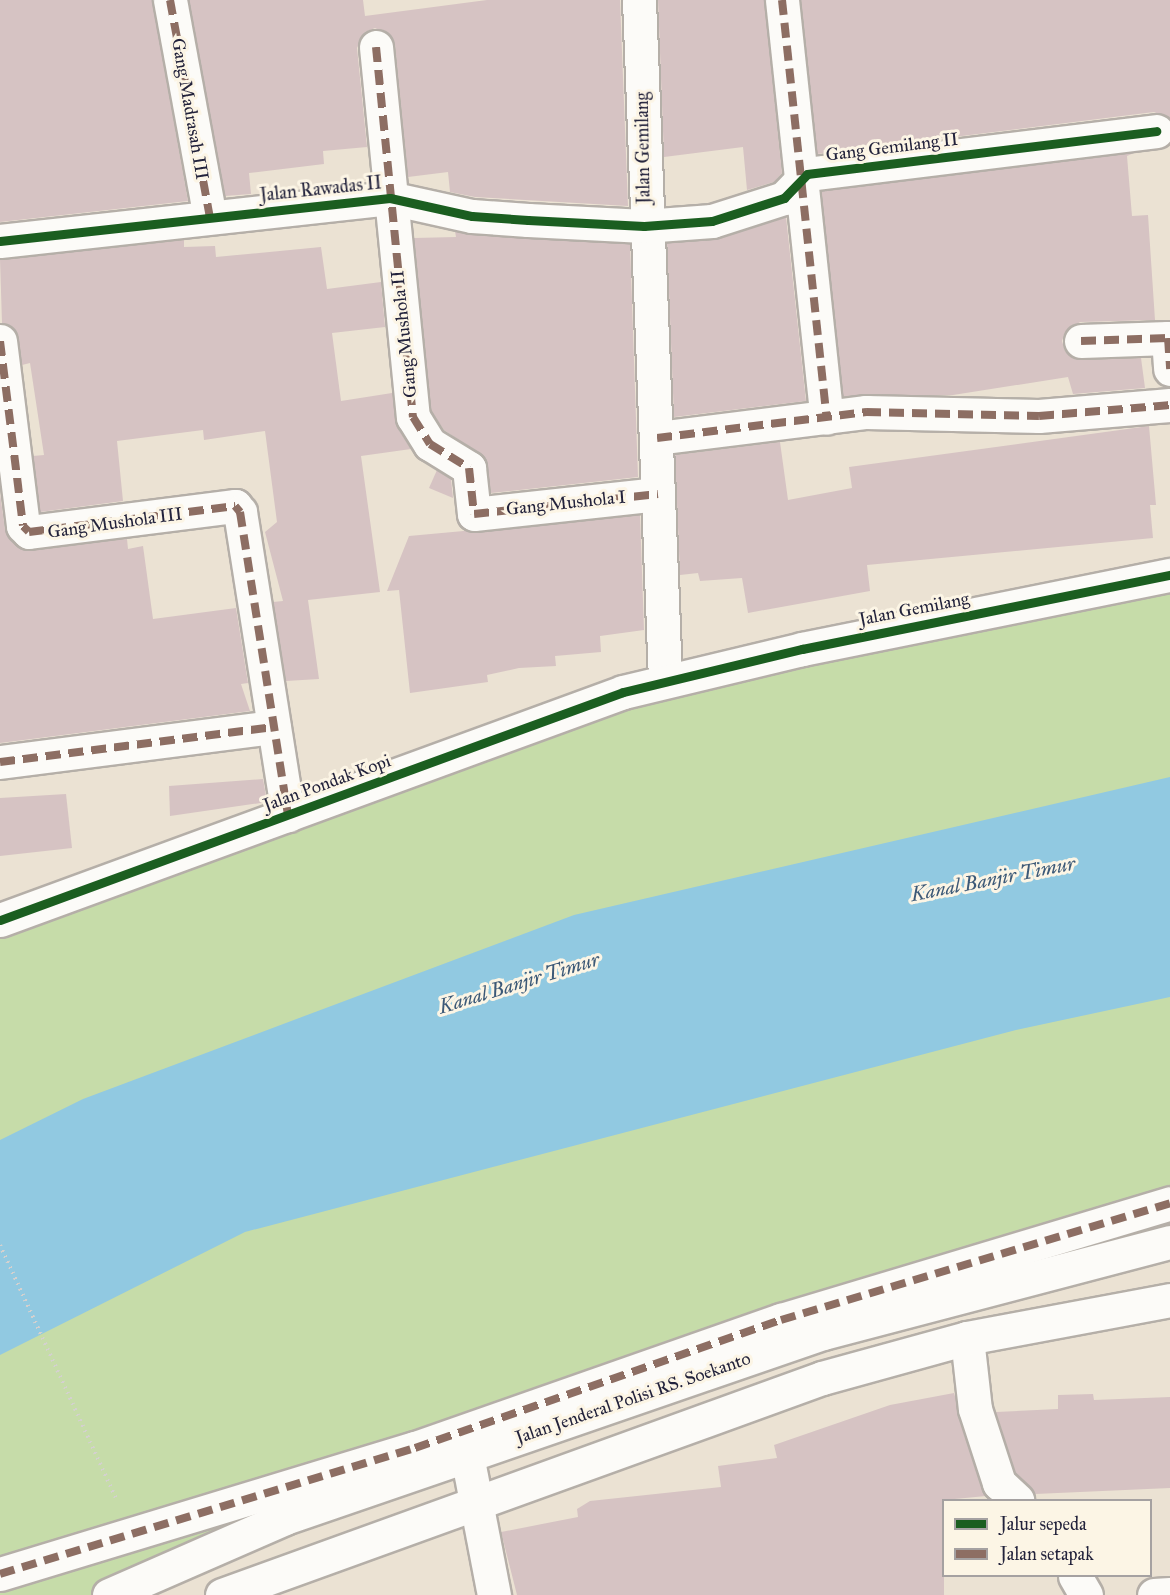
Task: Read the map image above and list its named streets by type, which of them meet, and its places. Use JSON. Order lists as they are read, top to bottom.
{
  "streets": {
    "street": [
      "Gang Madrasah III",
      "Gang Gemilang II",
      "Jalan Gemilang",
      "Jalan Rawadas II",
      "Gang Mushola II",
      "Gang Mushola I",
      "Gang Mushola III",
      "Jalan Pondak Kopi",
      "Jalan Jenderal Polisi RS. Soekanto"
    ]
  },
  "crossings": [
    ["Gang Madrasah III", "Jalan Rawadas II"],
    ["Gang Gemilang II", "Jalan Gemilang"],
    ["Gang Gemilang II", "Jalan Rawadas II"],
    ["Jalan Gemilang", "Jalan Rawadas II"],
    ["Jalan Gemilang", "Gang Mushola I"],
    ["Jalan Gemilang", "Jalan Pondak Kopi"],
    ["Jalan Rawadas II", "Gang Mushola II"],
    ["Gang Mushola II", "Gang Mushola I"]
  ],
  "water": ["Kanal Banjir Timur"],
  "legend": ["Jalur sepeda", "Jalan setapak"]
}
